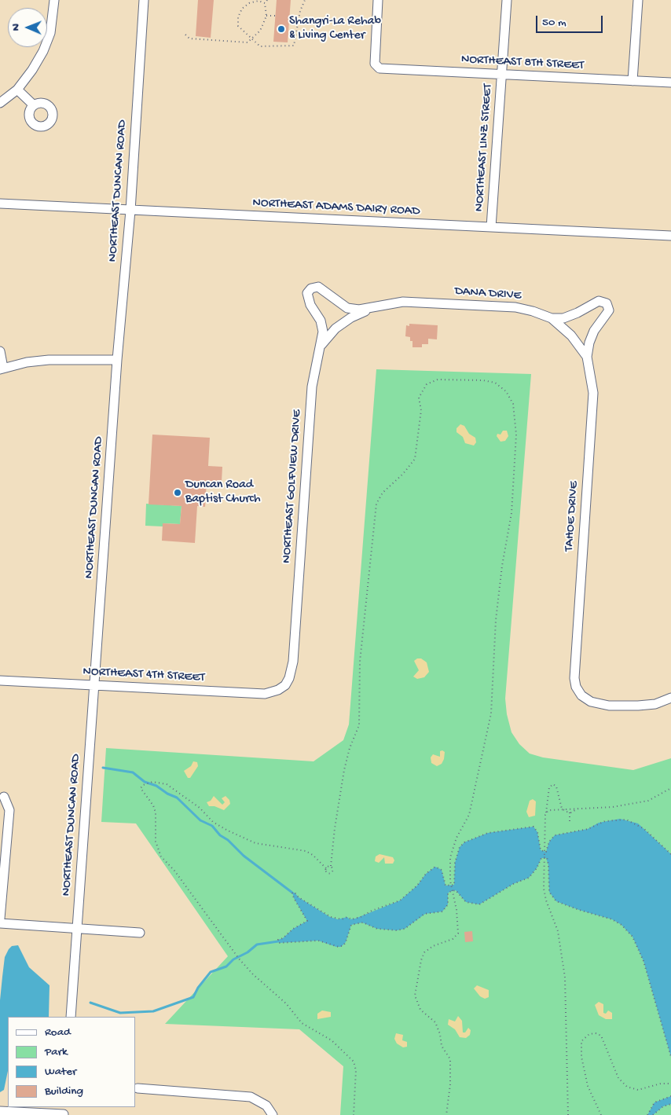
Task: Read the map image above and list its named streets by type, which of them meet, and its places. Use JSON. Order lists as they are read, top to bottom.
{
  "streets": {
    "street": [
      "NORTHEAST 8TH STREET",
      "NORTHEAST LINZ STREET",
      "NORTHEAST DUNCAN ROAD",
      "NORTHEAST ADAMS DAIRY ROAD",
      "DANA DRIVE",
      "NORTHEAST GOLFVIEW DRIVE",
      "TAHOE DRIVE",
      "NORTHEAST 4TH STREET"
    ]
  },
  "crossings": [
    ["NORTHEAST 8TH STREET", "NORTHEAST LINZ STREET"],
    ["NORTHEAST LINZ STREET", "NORTHEAST ADAMS DAIRY ROAD"],
    ["NORTHEAST DUNCAN ROAD", "NORTHEAST ADAMS DAIRY ROAD"],
    ["NORTHEAST DUNCAN ROAD", "NORTHEAST 4TH STREET"],
    ["DANA DRIVE", "NORTHEAST GOLFVIEW DRIVE"],
    ["DANA DRIVE", "TAHOE DRIVE"],
    ["NORTHEAST GOLFVIEW DRIVE", "NORTHEAST 4TH STREET"]
  ],
  "places": ["Shangri-La Rehab & Living Center", "Duncan Road Baptist Church"],
  "legend": [
    "Road",
    "Park",
    "Water",
    "Building"
  ],
  "scale_bar": "50 m",
  "north": "left"
}
